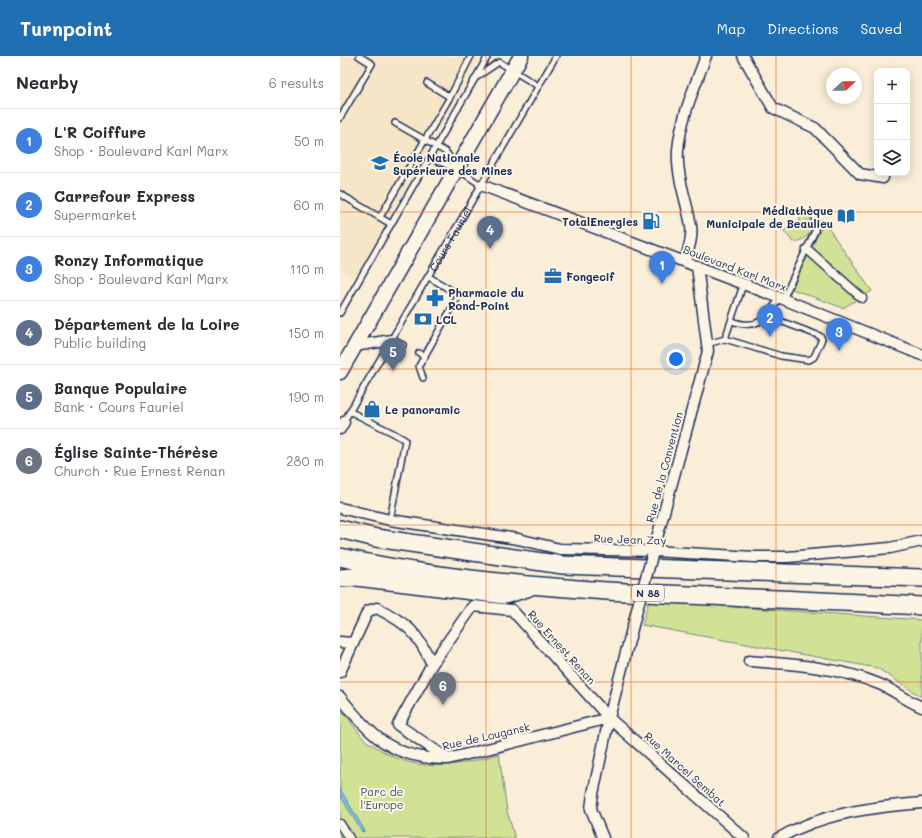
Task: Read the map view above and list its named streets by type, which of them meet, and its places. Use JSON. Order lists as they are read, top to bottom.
{
  "streets": {
    "highway": ["N 88"],
    "street": [
      "Boulevard Karl Marx",
      "Rue de la Convention",
      "Rue Jean Zay",
      "Rue Ernest Renan",
      "Rue de Lougansk",
      "Rue Marcel Sembat"
    ],
    "lane": ["Cours Fauriel"]
  },
  "crossings": [
    ["Cours Fauriel", "Boulevard Karl Marx"],
    ["Boulevard Karl Marx", "Rue de la Convention"],
    ["Rue de la Convention", "Rue Jean Zay"],
    ["Rue de la Convention", "Rue Ernest Renan"],
    ["Rue de la Convention", "Rue de Lougansk"],
    ["Rue de la Convention", "Rue Marcel Sembat"],
    ["Rue Ernest Renan", "Rue de Lougansk"],
    ["Rue Ernest Renan", "Rue Marcel Sembat"],
    ["Rue de Lougansk", "Rue Marcel Sembat"]
  ],
  "parks": ["Parc de l'Europe"],
  "places": {
    "school or university": ["École Nationale Supérieure des Mines"],
    "library": ["Médiathèque Municipale de Beaulieu"],
    "fuel station": ["TotalEnergies"],
    "office": ["Fongecif"],
    "pharmacy": ["Pharmacie du Rond-Point"],
    "bank": ["LCL"],
    "shop": ["Le panoramic"]
  },
  "north": "right",
  "page": {
    "header": "Turnpoint",
    "nav": ["Map", "Directions", "Saved"],
    "heading": ["Nearby", "6 results"],
    "map_buttons": ["+", "−"],
    "list": [
      {
        "mark": "1",
        "name": "L'R Coiffure",
        "note": "Shop · Boulevard Karl Marx",
        "value": "50 m"
      },
      {
        "mark": "2",
        "name": "Carrefour Express",
        "note": "Supermarket",
        "value": "60 m"
      },
      {
        "mark": "3",
        "name": "Ronzy Informatique",
        "note": "Shop · Boulevard Karl Marx",
        "value": "110 m"
      },
      {
        "mark": "4",
        "name": "Département de la Loire",
        "note": "Public building",
        "value": "150 m"
      },
      {
        "mark": "5",
        "name": "Banque Populaire",
        "note": "Bank · Cours Fauriel",
        "value": "190 m"
      },
      {
        "mark": "6",
        "name": "Église Sainte-Thérèse",
        "note": "Church · Rue Ernest Renan",
        "value": "280 m"
      }
    ],
    "pins": [
      "4",
      "1",
      "2",
      "3",
      "5",
      "6"
    ]
  }
}
